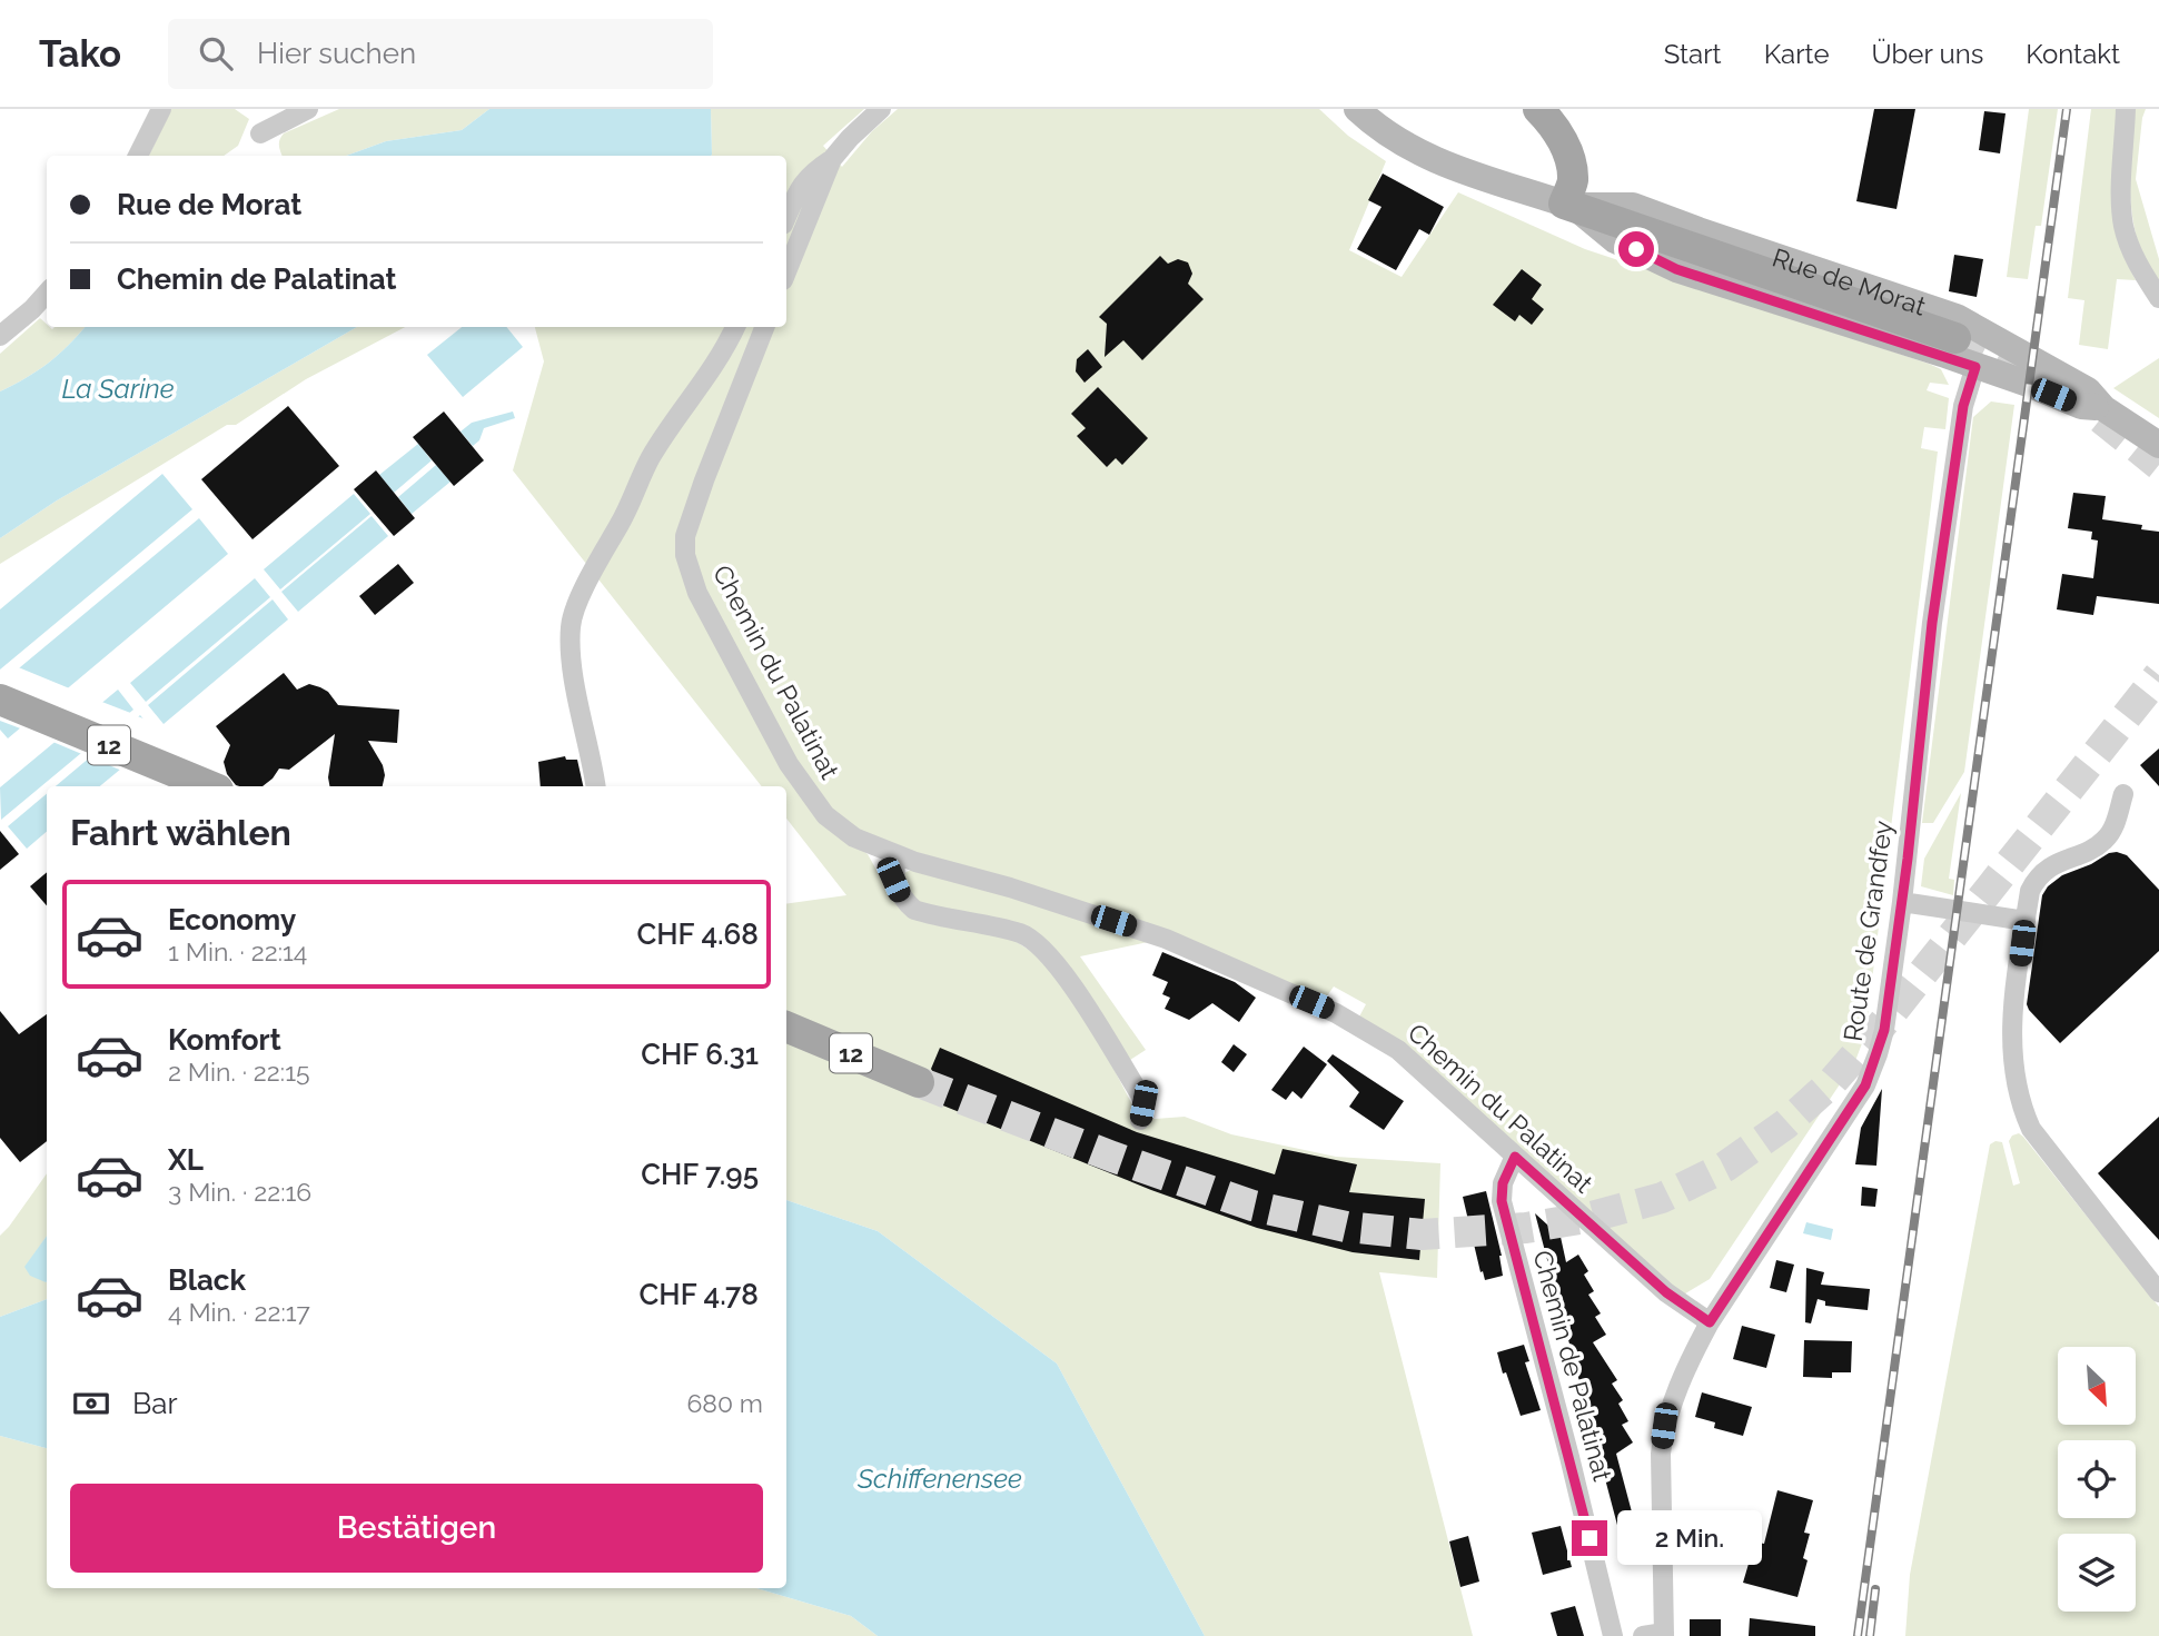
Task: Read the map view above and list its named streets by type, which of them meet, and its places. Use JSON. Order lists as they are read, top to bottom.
{
  "streets": {
    "main road": ["Rue de Morat", "12"],
    "street": ["Chemin du Palatinat", "Route de Grandfey", "Chemin de Palatinat"]
  },
  "crossings": [
    ["Rue de Morat", "Route de Grandfey"],
    ["Chemin du Palatinat", "Route de Grandfey"],
    ["Chemin du Palatinat", "Chemin de Palatinat"]
  ],
  "water": ["La Sarine", "Schiffenensee"],
  "north": "bottom right",
  "page": {
    "header": "Tako",
    "search": "Hier suchen",
    "nav": [
      "Start",
      "Karte",
      "Über uns",
      "Kontakt"
    ],
    "banner": ["Rue de Morat", "Chemin de Palatinat"],
    "heading": "Fahrt wählen",
    "list": [
      {
        "name": "Economy",
        "note": "1 Min. · 22:14",
        "value": "CHF 4.68"
      },
      {
        "name": "Komfort",
        "note": "2 Min. · 22:15",
        "value": "CHF 6.31"
      },
      {
        "name": "XL",
        "note": "3 Min. · 22:16",
        "value": "CHF 7.95"
      },
      {
        "name": "Black",
        "note": "4 Min. · 22:17",
        "value": "CHF 4.78"
      }
    ],
    "pay": ["Bar", "680 m"],
    "buttons": "Bestätigen",
    "bubble": "2 Min."
  }
}
